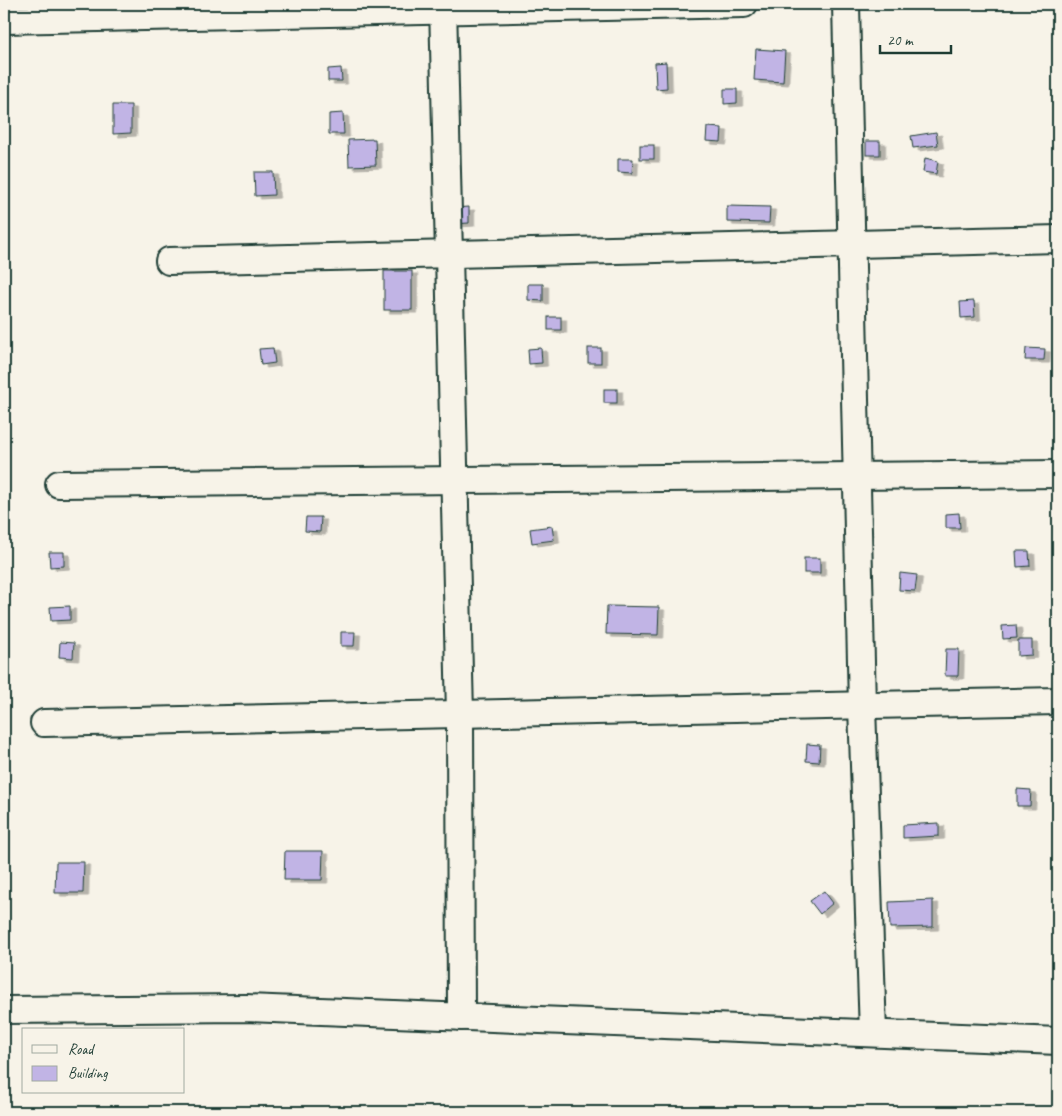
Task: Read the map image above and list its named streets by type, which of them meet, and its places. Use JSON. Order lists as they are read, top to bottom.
{
  "legend": ["Road", "Building"],
  "scale_bar": "20 m"
}
